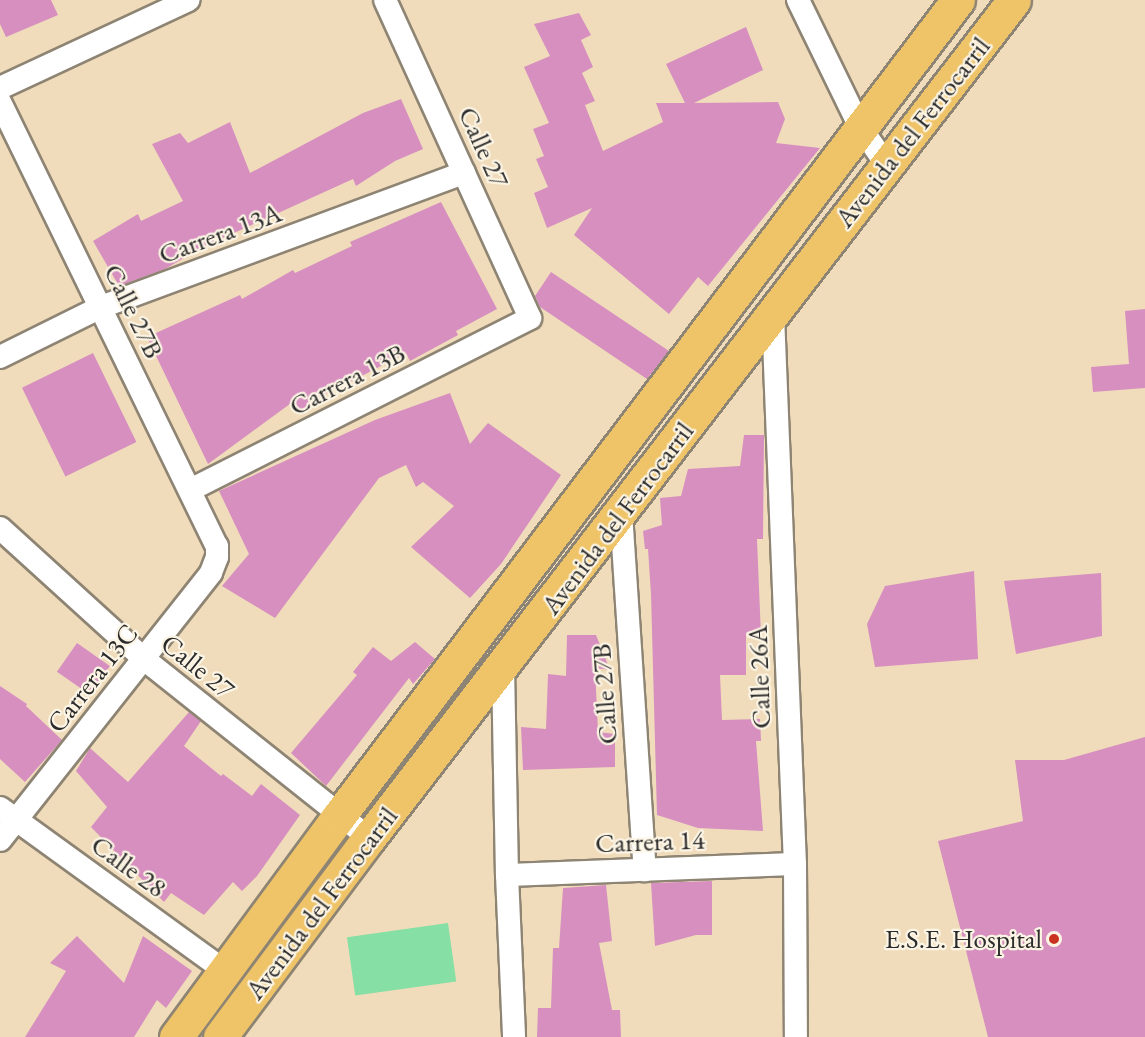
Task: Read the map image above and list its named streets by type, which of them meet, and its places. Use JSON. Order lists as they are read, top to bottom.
{
  "streets": {
    "main road": ["Avenida del Ferrocarril"],
    "street": [
      "Calle 27",
      "Carrera 13A",
      "Calle 27B",
      "Carrera 13B",
      "Calle 26A",
      "Carrera 13C",
      "Carrera 14",
      "Calle 28"
    ]
  },
  "crossings": [
    ["Avenida del Ferrocarril", "Calle 27"],
    ["Avenida del Ferrocarril", "Calle 27B"],
    ["Avenida del Ferrocarril", "Calle 26A"],
    ["Avenida del Ferrocarril", "Calle 28"],
    ["Calle 27", "Carrera 13A"],
    ["Calle 27", "Carrera 13B"],
    ["Calle 27", "Carrera 13C"],
    ["Carrera 13A", "Calle 27B"],
    ["Calle 27B", "Carrera 13B"],
    ["Calle 27B", "Carrera 13C"],
    ["Calle 27B", "Carrera 14"],
    ["Calle 26A", "Carrera 14"],
    ["Carrera 13C", "Calle 28"]
  ],
  "places": ["E.S.E. Hospital"]
}
